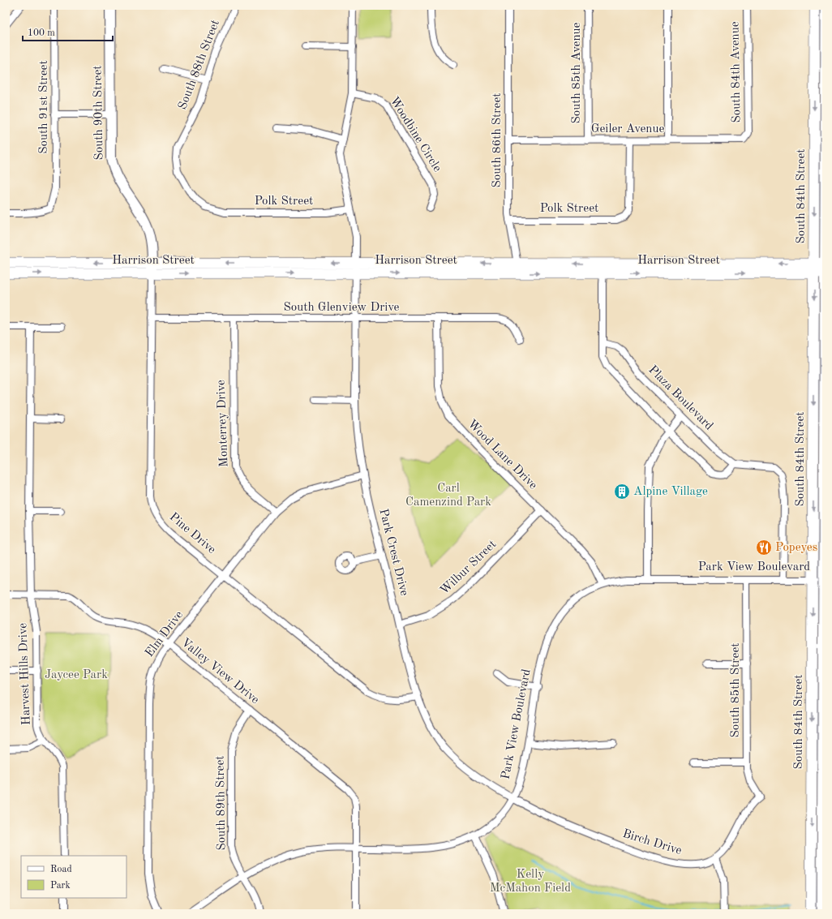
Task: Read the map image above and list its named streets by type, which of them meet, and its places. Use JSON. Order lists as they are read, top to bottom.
{
  "streets": {
    "main road": ["South 84th Street", "Harrison Street"],
    "street": [
      "South 88th Street",
      "South 84th Avenue",
      "South 85th Avenue",
      "South 91st Street",
      "South 90th Street",
      "Geiler Avenue",
      "Woodbine Circle",
      "South 86th Street",
      "Polk Street",
      "South Glenview Drive",
      "Plaza Boulevard",
      "Monterrey Drive",
      "Wood Lane Drive",
      "Pine Drive",
      "Park Crest Drive",
      "Park View Boulevard",
      "Wilbur Street",
      "Elm Drive",
      "Valley View Drive",
      "Harvest Hills Drive",
      "South 85th Street",
      "South 89th Street",
      "Birch Drive"
    ]
  },
  "crossings": [
    ["South 88th Street", "Polk Street"],
    ["South 84th Avenue", "Geiler Avenue"],
    ["South 85th Avenue", "Geiler Avenue"],
    ["South 90th Street", "Harrison Street"],
    ["South 90th Street", "Pine Drive"],
    ["Geiler Avenue", "South 86th Street"],
    ["Geiler Avenue", "Polk Street"],
    ["Woodbine Circle", "Park Crest Drive"],
    ["South 86th Street", "Polk Street"],
    ["South 86th Street", "Harrison Street"],
    ["South 84th Street", "Harrison Street"],
    ["South 84th Street", "Park View Boulevard"],
    ["Polk Street", "Park Crest Drive"],
    ["Harrison Street", "Pine Drive"],
    ["Harrison Street", "Park Crest Drive"],
    ["South Glenview Drive", "Monterrey Drive"],
    ["South Glenview Drive", "Wood Lane Drive"],
    ["South Glenview Drive", "Pine Drive"],
    ["South Glenview Drive", "Park Crest Drive"],
    ["Monterrey Drive", "Elm Drive"],
    ["Wood Lane Drive", "Park View Boulevard"],
    ["Wood Lane Drive", "Wilbur Street"],
    ["Pine Drive", "Park Crest Drive"],
    ["Pine Drive", "Elm Drive"],
    ["Park Crest Drive", "Park View Boulevard"],
    ["Park Crest Drive", "Wilbur Street"],
    ["Park Crest Drive", "Elm Drive"],
    ["Park Crest Drive", "Birch Drive"],
    ["Park View Boulevard", "Valley View Drive"],
    ["Park View Boulevard", "South 85th Street"],
    ["Park View Boulevard", "South 89th Street"],
    ["Park View Boulevard", "Birch Drive"],
    ["Elm Drive", "Valley View Drive"],
    ["Valley View Drive", "Harvest Hills Drive"],
    ["Valley View Drive", "South 89th Street"],
    ["South 85th Street", "Birch Drive"]
  ],
  "parks": ["Carl Camenzind Park", "Jaycee Park", "Kelly McMahon Field"],
  "places": {
    "building": ["Alpine Village"],
    "restaurant": ["Popeyes"]
  },
  "legend": ["Road", "Park"],
  "scale_bar": "100 m"
}
